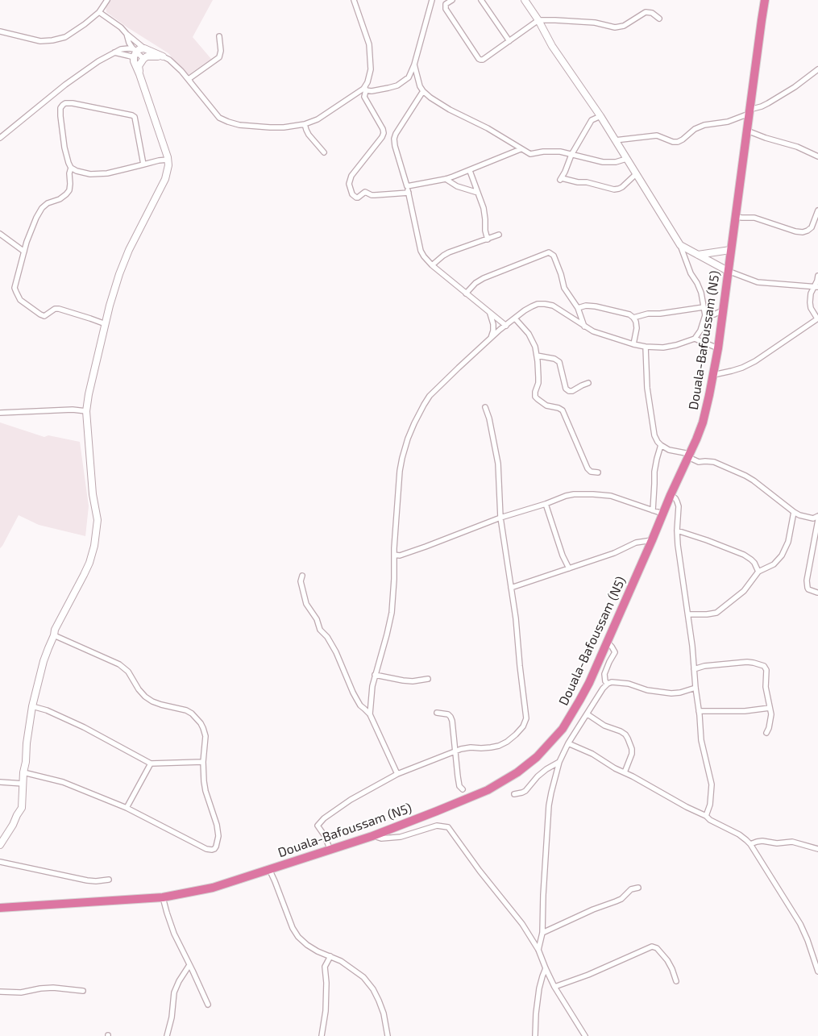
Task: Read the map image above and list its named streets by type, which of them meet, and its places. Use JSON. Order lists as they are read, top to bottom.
{
  "streets": {
    "highway": ["Douala-Bafoussam (N5)"]
  }
}
